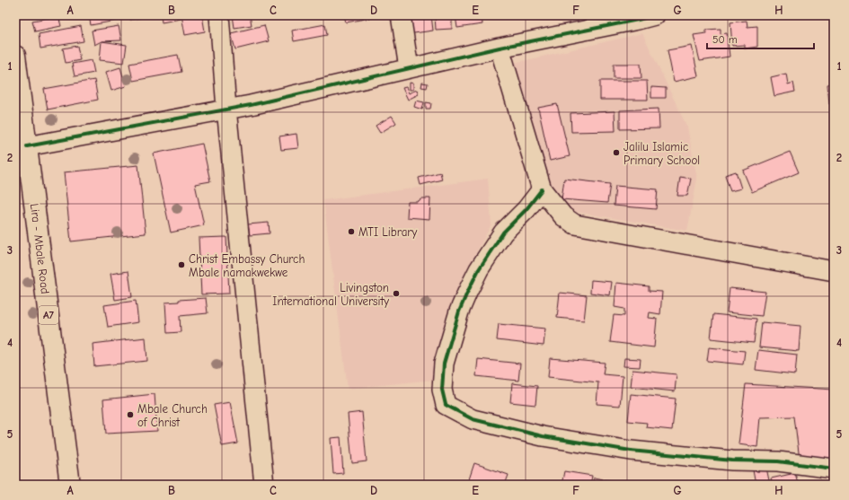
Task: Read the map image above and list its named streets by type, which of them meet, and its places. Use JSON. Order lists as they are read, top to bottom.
{
  "streets": {
    "main road": ["Lira - Mbale Road", "A7"]
  },
  "places": [
    "Jalilu Islamic Primary School",
    "MTI Library",
    "Christ Embassy Church Mbale namakwekwe",
    "Livingston International University",
    "Mbale Church of Christ"
  ],
  "scale_bar": "50 m",
  "grid": {
    "columns": [
      "A",
      "B",
      "C",
      "D",
      "E",
      "F",
      "G",
      "H"
    ],
    "rows": [
      "1",
      "2",
      "3",
      "4",
      "5"
    ]
  }
}
